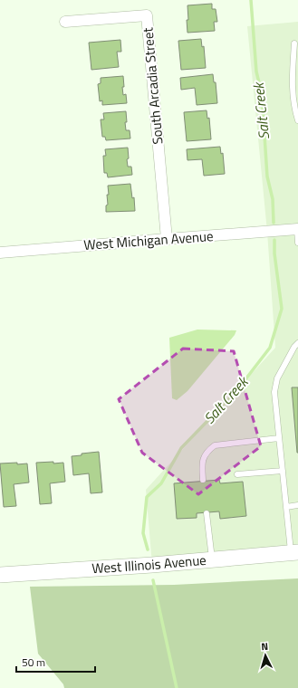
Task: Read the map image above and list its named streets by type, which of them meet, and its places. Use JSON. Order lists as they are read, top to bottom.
{
  "streets": {
    "main road": ["West Illinois Avenue"],
    "street": ["South Arcadia Street", "West Michigan Avenue"]
  },
  "crossings": [
    ["South Arcadia Street", "West Michigan Avenue"]
  ],
  "water": ["Salt Creek"],
  "scale_bar": "50 m",
  "north": "top"
}
